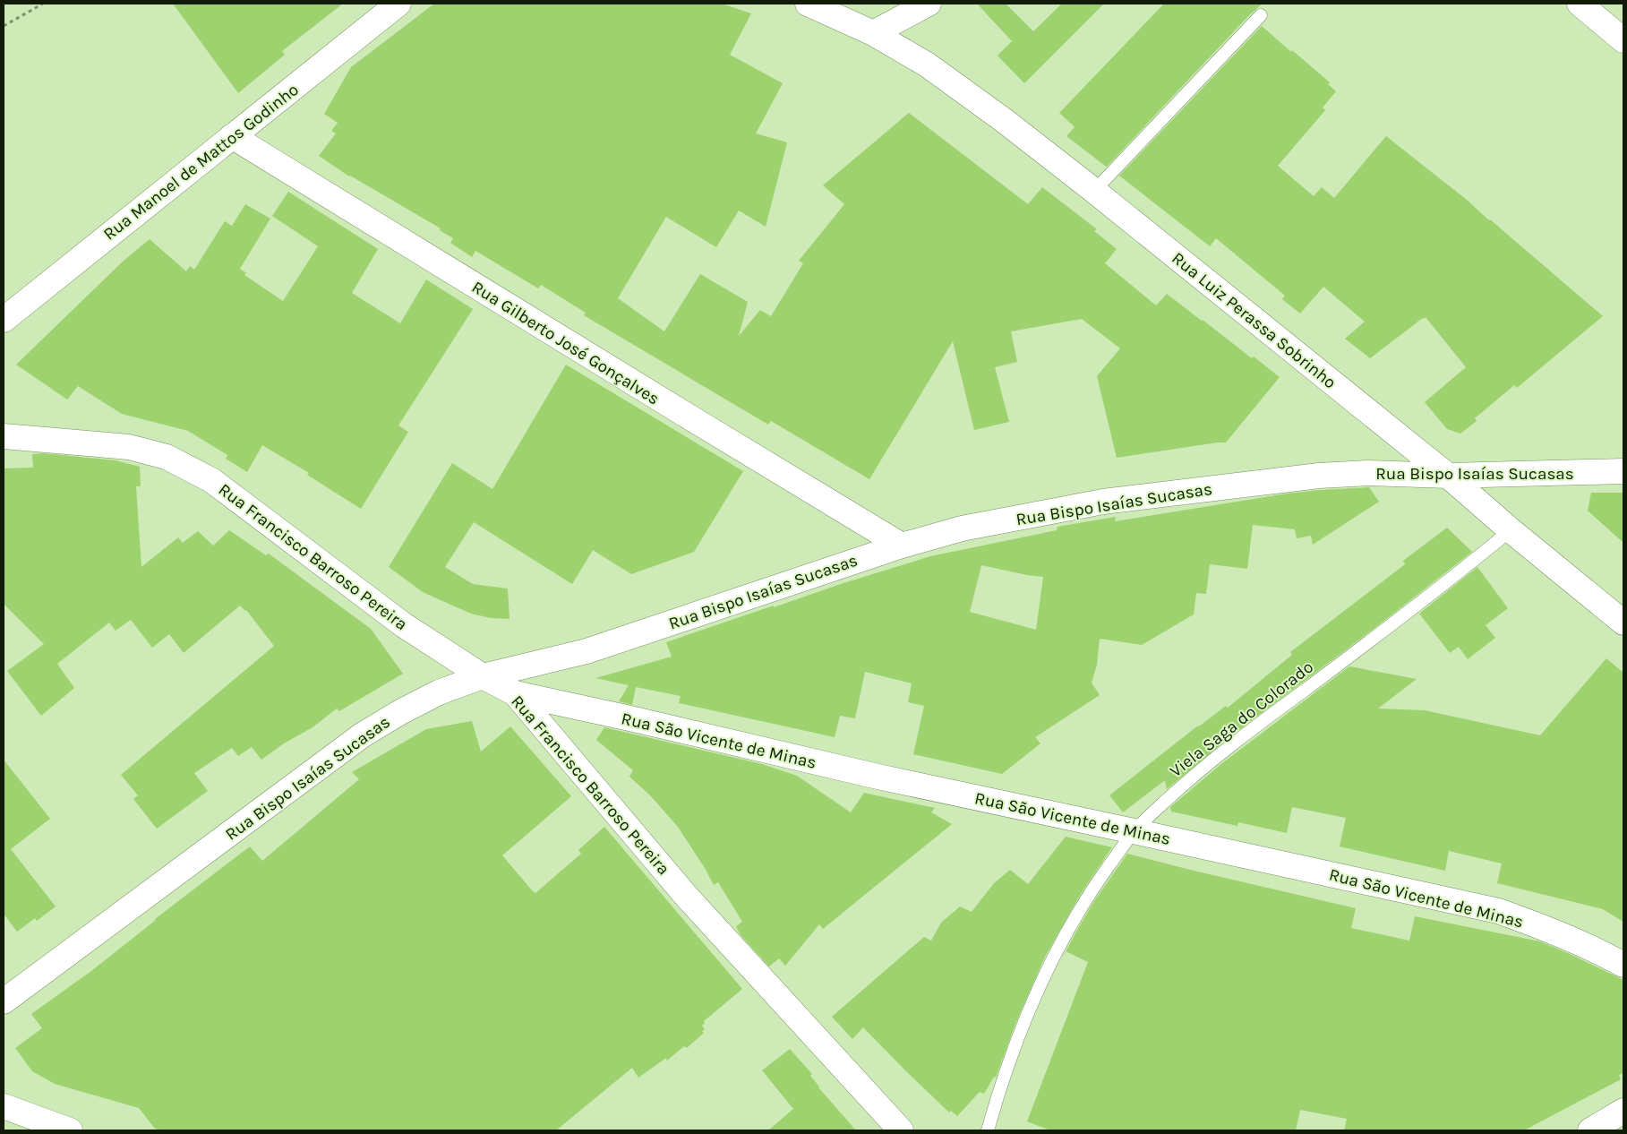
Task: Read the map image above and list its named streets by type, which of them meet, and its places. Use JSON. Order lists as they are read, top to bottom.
{
  "streets": {
    "street": [
      "Rua Manoel de Mattos Godinho",
      "Rua Luiz Perassa Sobrinho",
      "Rua Gilberto José Gonçalves",
      "Rua Bispo Isaías Sucasas",
      "Rua Francisco Barroso Pereira",
      "Rua São Vicente de Minas"
    ],
    "lane": ["Viela Saga do Colorado"]
  },
  "crossings": [
    ["Rua Manoel de Mattos Godinho", "Rua Gilberto José Gonçalves"],
    ["Rua Luiz Perassa Sobrinho", "Rua Bispo Isaías Sucasas"],
    ["Rua Luiz Perassa Sobrinho", "Viela Saga do Colorado"],
    ["Rua Gilberto José Gonçalves", "Rua Bispo Isaías Sucasas"],
    ["Rua Bispo Isaías Sucasas", "Rua Francisco Barroso Pereira"],
    ["Rua Francisco Barroso Pereira", "Rua São Vicente de Minas"],
    ["Viela Saga do Colorado", "Rua São Vicente de Minas"]
  ]
}
